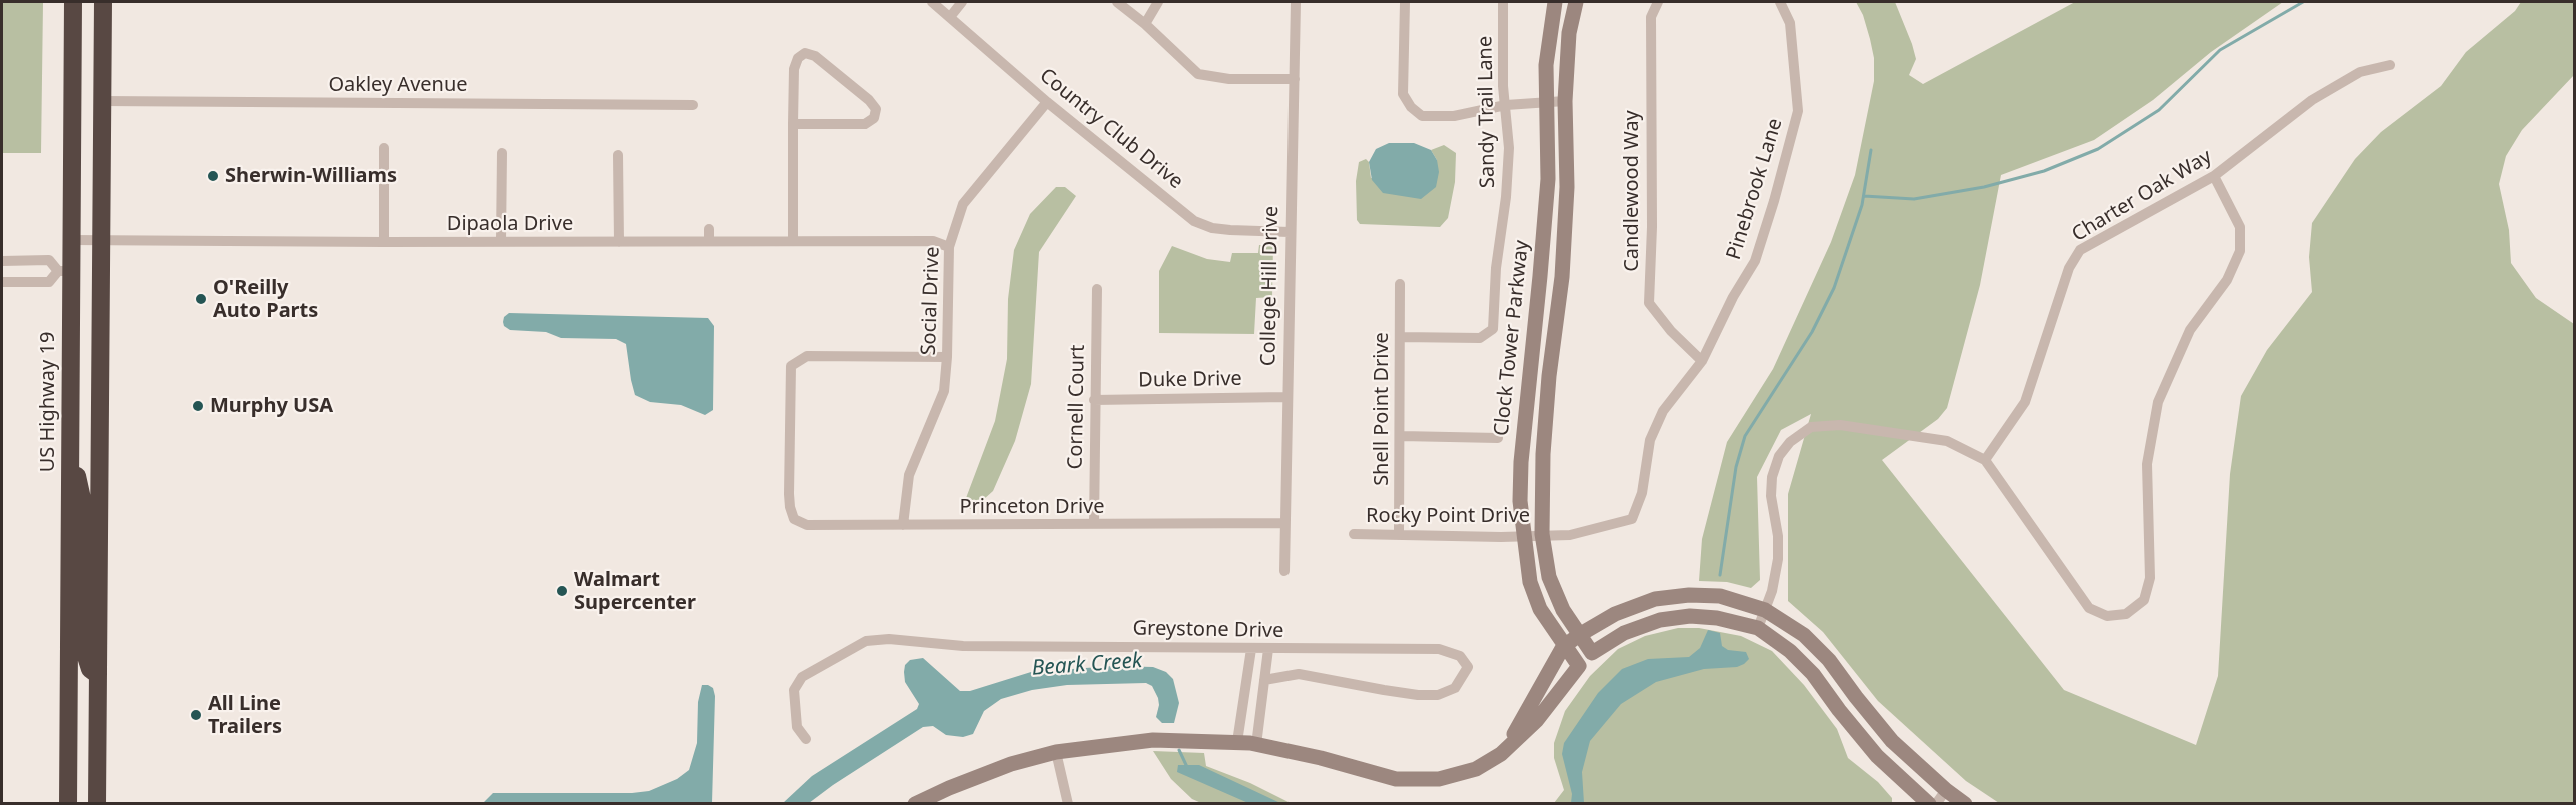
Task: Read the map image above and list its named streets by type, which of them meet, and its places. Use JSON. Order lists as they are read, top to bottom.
{
  "streets": {
    "highway": ["US Highway 19"],
    "street": [
      "Oakley Avenue",
      "Sandy Trail Lane",
      "Country Club Drive",
      "Pinebrook Lane",
      "Candlewood Way",
      "Charter Oak Way",
      "Dipaola Drive",
      "College Hill Drive",
      "Social Drive",
      "Clock Tower Parkway",
      "Duke Drive",
      "Cornell Court",
      "Shell Point Drive",
      "Princeton Drive",
      "Rocky Point Drive",
      "Greystone Drive"
    ]
  },
  "crossings": [
    ["Sandy Trail Lane", "Shell Point Drive"],
    ["Country Club Drive", "College Hill Drive"],
    ["Country Club Drive", "Social Drive"],
    ["Pinebrook Lane", "Candlewood Way"],
    ["Pinebrook Lane", "Clock Tower Parkway"],
    ["Pinebrook Lane", "Rocky Point Drive"],
    ["Dipaola Drive", "Social Drive"],
    ["Dipaola Drive", "US Highway 19"],
    ["College Hill Drive", "Duke Drive"],
    ["College Hill Drive", "Princeton Drive"],
    ["Social Drive", "Princeton Drive"],
    ["Clock Tower Parkway", "Rocky Point Drive"],
    ["Duke Drive", "Cornell Court"],
    ["Cornell Court", "Princeton Drive"],
    ["Shell Point Drive", "Rocky Point Drive"]
  ],
  "water": ["Beark Creek"],
  "places": [
    "Sherwin-Williams",
    "O'Reilly Auto Parts",
    "Murphy USA",
    "Walmart Supercenter",
    "All Line Trailers"
  ]
}
